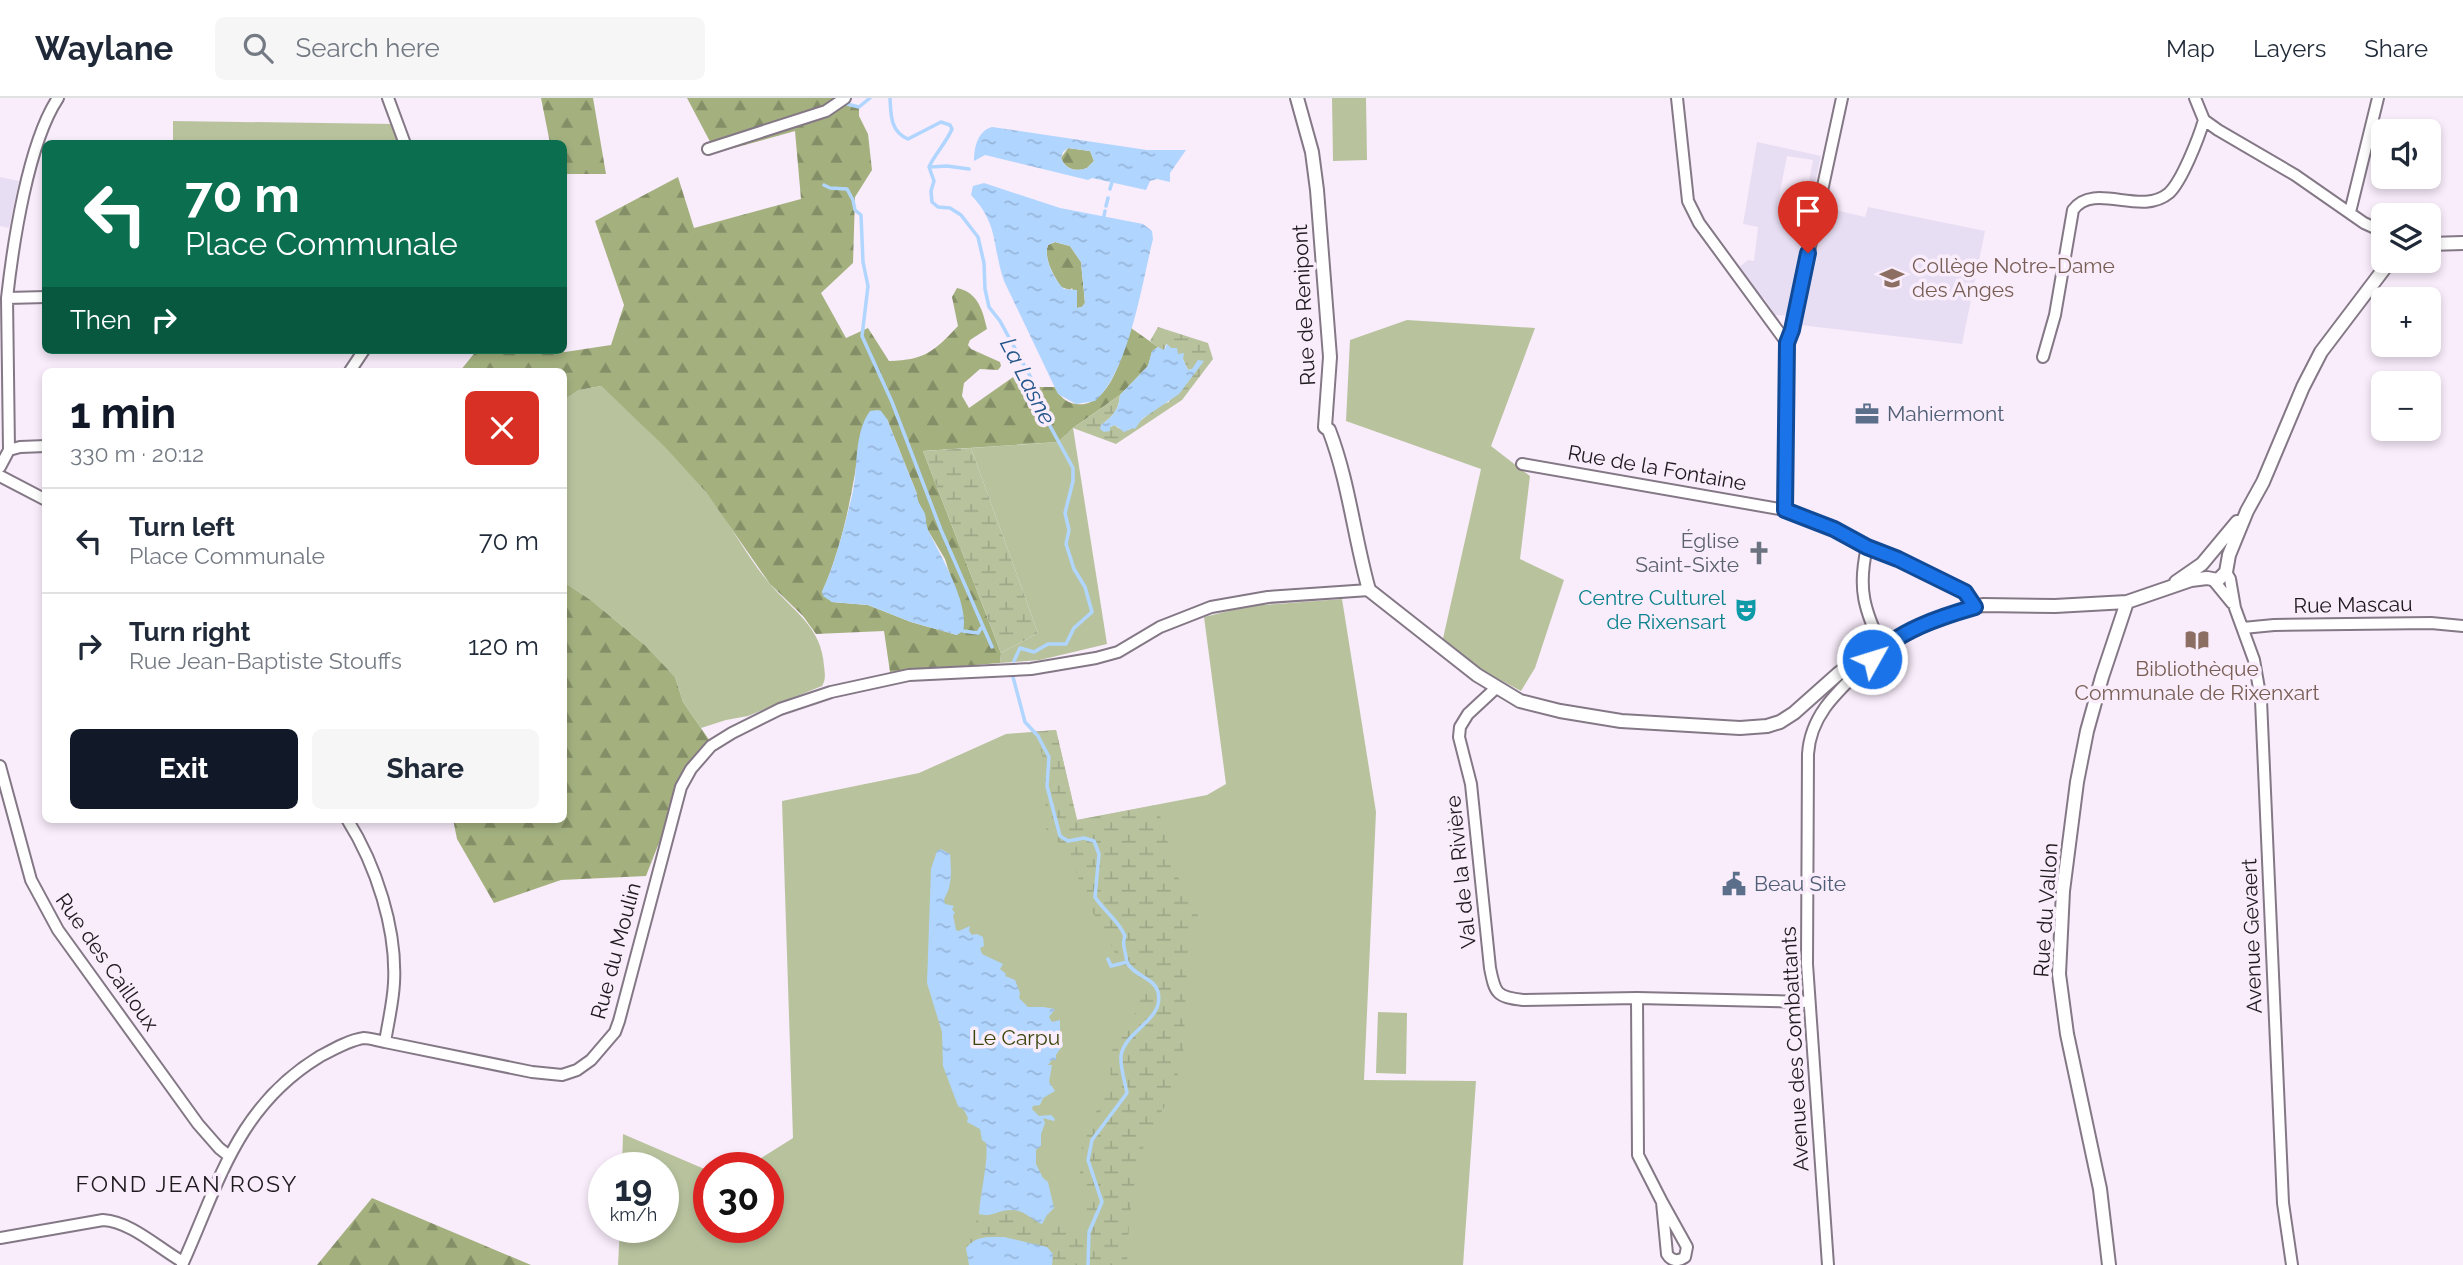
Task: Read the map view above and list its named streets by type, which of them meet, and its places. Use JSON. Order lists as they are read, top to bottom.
{
  "streets": {
    "street": [
      "Rue de Renipont",
      "Rue de la Fontaine",
      "Rue Mascau",
      "Val de la Rivière",
      "Rue du Vallon",
      "Avenue Gevaert",
      "Rue du Moulin",
      "Rue des Cailloux",
      "Avenue des Combattants"
    ]
  },
  "crossings": [
    ["Rue de Renipont", "Rue du Moulin"],
    ["Rue Mascau", "Avenue Gevaert"],
    ["Val de la Rivière", "Avenue des Combattants"],
    ["Rue du Moulin", "Rue des Cailloux"]
  ],
  "districts": ["FOND JEAN ROSY"],
  "water": ["La Lasne"],
  "parks": ["Le Carpu"],
  "places": {
    "school or university": ["Collège Notre-Dame des Anges"],
    "office": ["Mahiermont"],
    "church": ["Église Saint-Sixte"],
    "theatre": ["Centre Culturel de Rixensart"],
    "library": ["Bibliothèque Communale de Rixenxart"],
    "public building": ["Beau Site"]
  },
  "page": {
    "header": "Waylane",
    "search": "Search here",
    "nav": ["Map", "Layers", "Share"],
    "map_buttons": ["+", "−"],
    "turn": ["70 m", "Place Communale"],
    "then": "Then",
    "heading": ["1 min", "330 m · 20:12"],
    "list": [
      {
        "name": "Turn left",
        "note": "Place Communale",
        "value": "70 m"
      },
      {
        "name": "Turn right",
        "note": "Rue Jean-Baptiste Stouffs",
        "value": "120 m"
      }
    ],
    "buttons": ["Exit", "Share"],
    "speed": "19 km/h",
    "limit": "30"
  }
}
